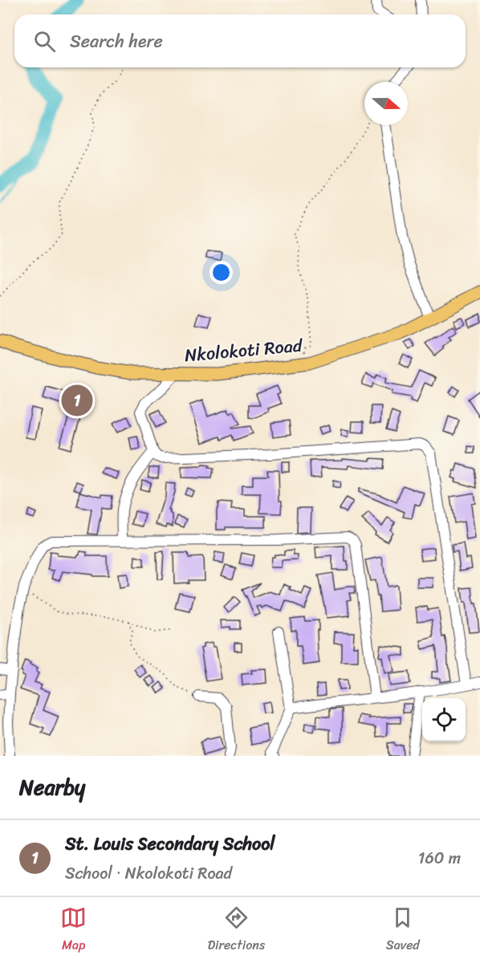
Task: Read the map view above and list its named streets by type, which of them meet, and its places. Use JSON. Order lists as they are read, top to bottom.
{
  "streets": {
    "main road": ["Nkolokoti Road"]
  },
  "north": "right",
  "page": {
    "search": "Search here",
    "pins": "1",
    "heading": "Nearby",
    "list": [
      {
        "mark": "1",
        "name": "St. Louis Secondary School",
        "note": "School · Nkolokoti Road",
        "value": "160 m"
      }
    ],
    "nav": ["Map", "Directions", "Saved"]
  }
}
